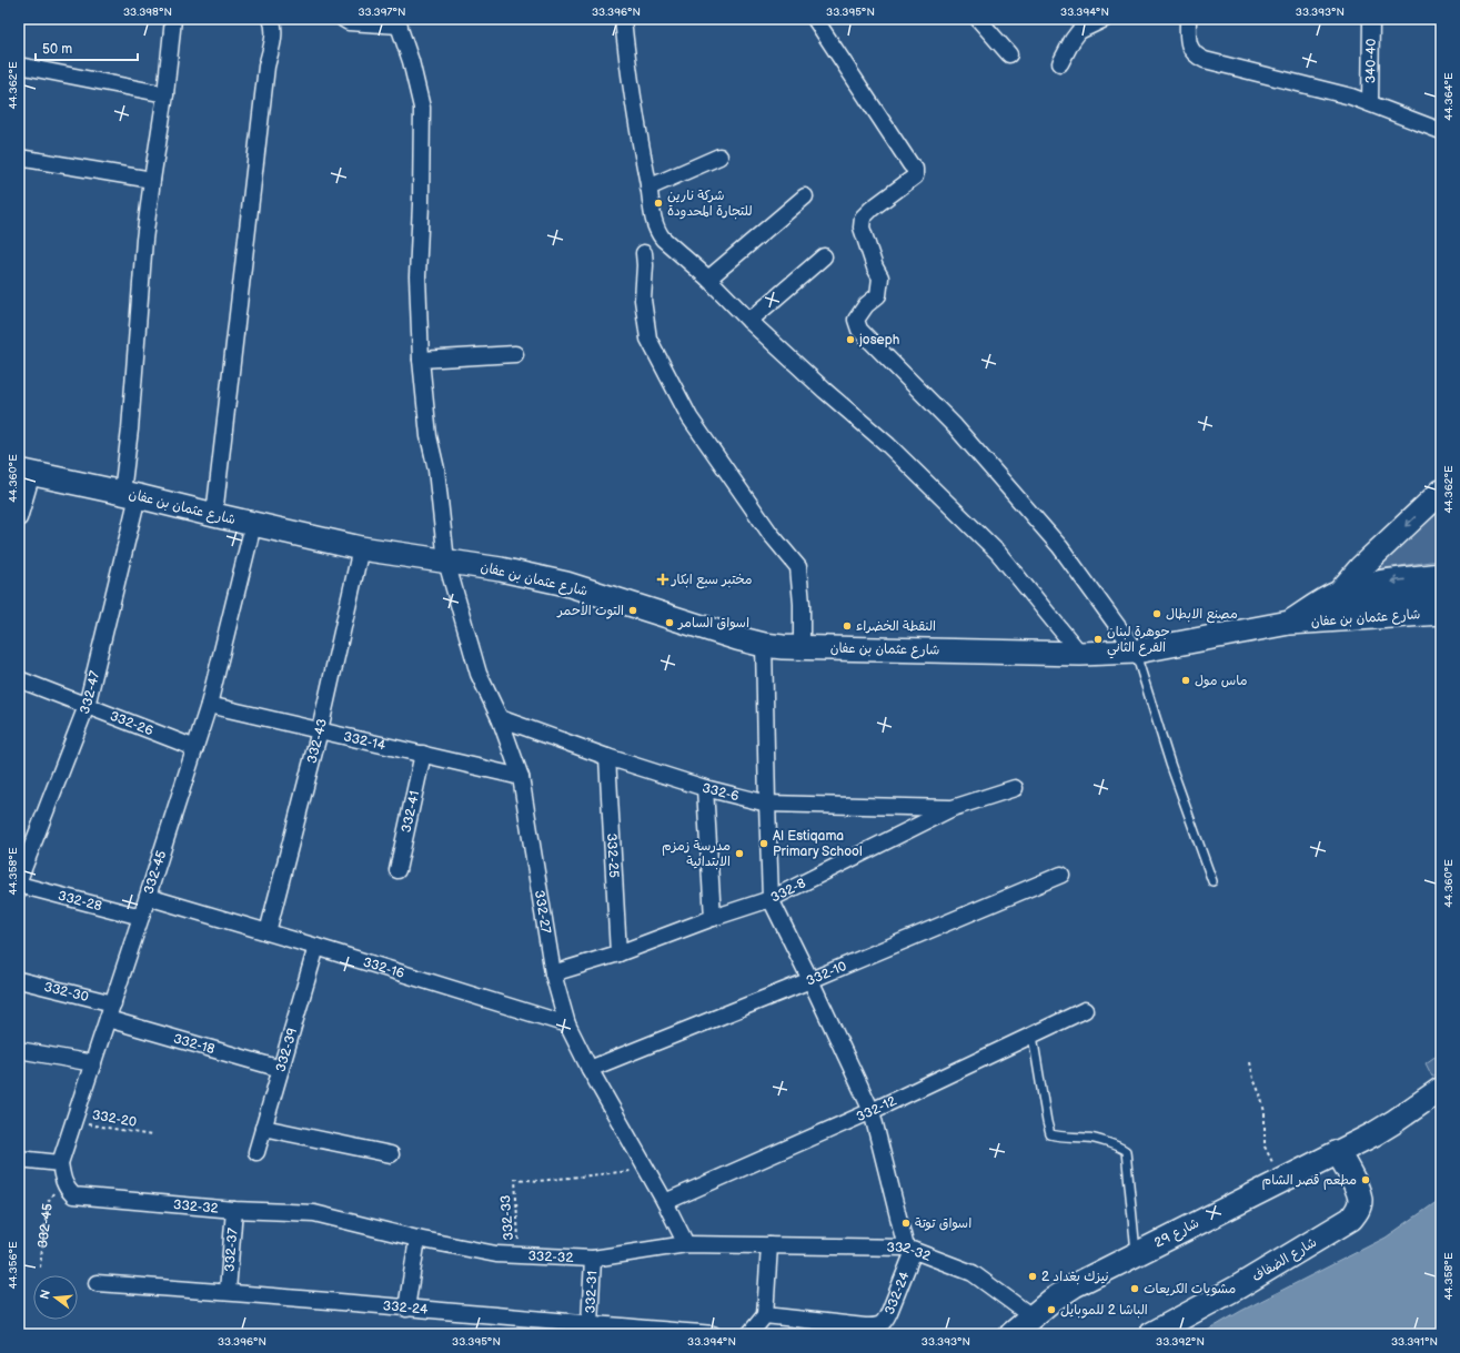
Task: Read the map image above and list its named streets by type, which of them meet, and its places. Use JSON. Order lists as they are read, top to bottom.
{
  "streets": {
    "street": [
      "340-40",
      "شارع عثمان بن عفان",
      "332-47",
      "332-26",
      "332-14",
      "332-43",
      "332-6",
      "332-41",
      "332-25",
      "332-45",
      "332-8",
      "332-28",
      "332-27",
      "332-16",
      "332-10",
      "332-30",
      "332-18",
      "332-39",
      "332-12",
      "332-32",
      "شارع 29",
      "332-37",
      "شارع الضفاف",
      "332-31",
      "332-24"
    ],
    "path": ["332-20", "332-33"]
  },
  "crossings": [
    ["شارع عثمان بن عفان", "332-47"],
    ["شارع عثمان بن عفان", "332-43"],
    ["شارع عثمان بن عفان", "332-45"],
    ["شارع عثمان بن عفان", "332-27"],
    ["332-47", "332-26"],
    ["332-26", "332-45"],
    ["332-14", "332-43"],
    ["332-14", "332-41"],
    ["332-14", "332-45"],
    ["332-14", "332-27"],
    ["332-43", "332-16"],
    ["332-6", "332-25"],
    ["332-6", "332-8"],
    ["332-6", "332-27"],
    ["332-25", "332-8"],
    ["332-45", "332-28"],
    ["332-45", "332-16"],
    ["332-45", "332-30"],
    ["332-45", "332-18"],
    ["332-45", "332-20"],
    ["332-45", "332-32"],
    ["332-8", "332-27"],
    ["332-27", "332-16"],
    ["332-27", "332-10"],
    ["332-27", "332-12"],
    ["332-27", "332-32"],
    ["332-27", "332-33"],
    ["332-16", "332-39"],
    ["332-18", "332-39"],
    ["332-32", "332-33"],
    ["332-32", "شارع 29"],
    ["332-32", "332-37"],
    ["332-32", "332-31"],
    ["332-32", "332-24"],
    ["شارع 29", "شارع الضفاف"],
    ["332-37", "332-24"],
    ["332-31", "332-24"]
  ],
  "places": {
    "other": [
      "شركة نارين للتجارة المحدودة",
      "joseph",
      "التوت الأحمر",
      "مصنع الابطال",
      "اسواق السامر",
      "النقطة الخضراء",
      "جوهرة لبنان الفرع الثاني",
      "ماس مول",
      "Al Estiqama Primary School",
      "مدرسة زمزم الابتدائية",
      "مطعم قصر الشام",
      "اسواق توتة",
      "نيزك بغداد 2",
      "مشويات الكريعات",
      "الباشا 2 للموبايل"
    ],
    "health": ["مختبر سبع ابكار"]
  },
  "scale_bar": "50 m",
  "north": "left",
  "coordinates": [
    "33.398°N",
    "33.397°N",
    "33.396°N",
    "33.395°N",
    "33.394°N",
    "33.393°N",
    "44.362°E",
    "44.364°E",
    "44.360°E",
    "44.358°E",
    "44.356°E",
    "33.392°N",
    "33.391°N"
  ]
}
